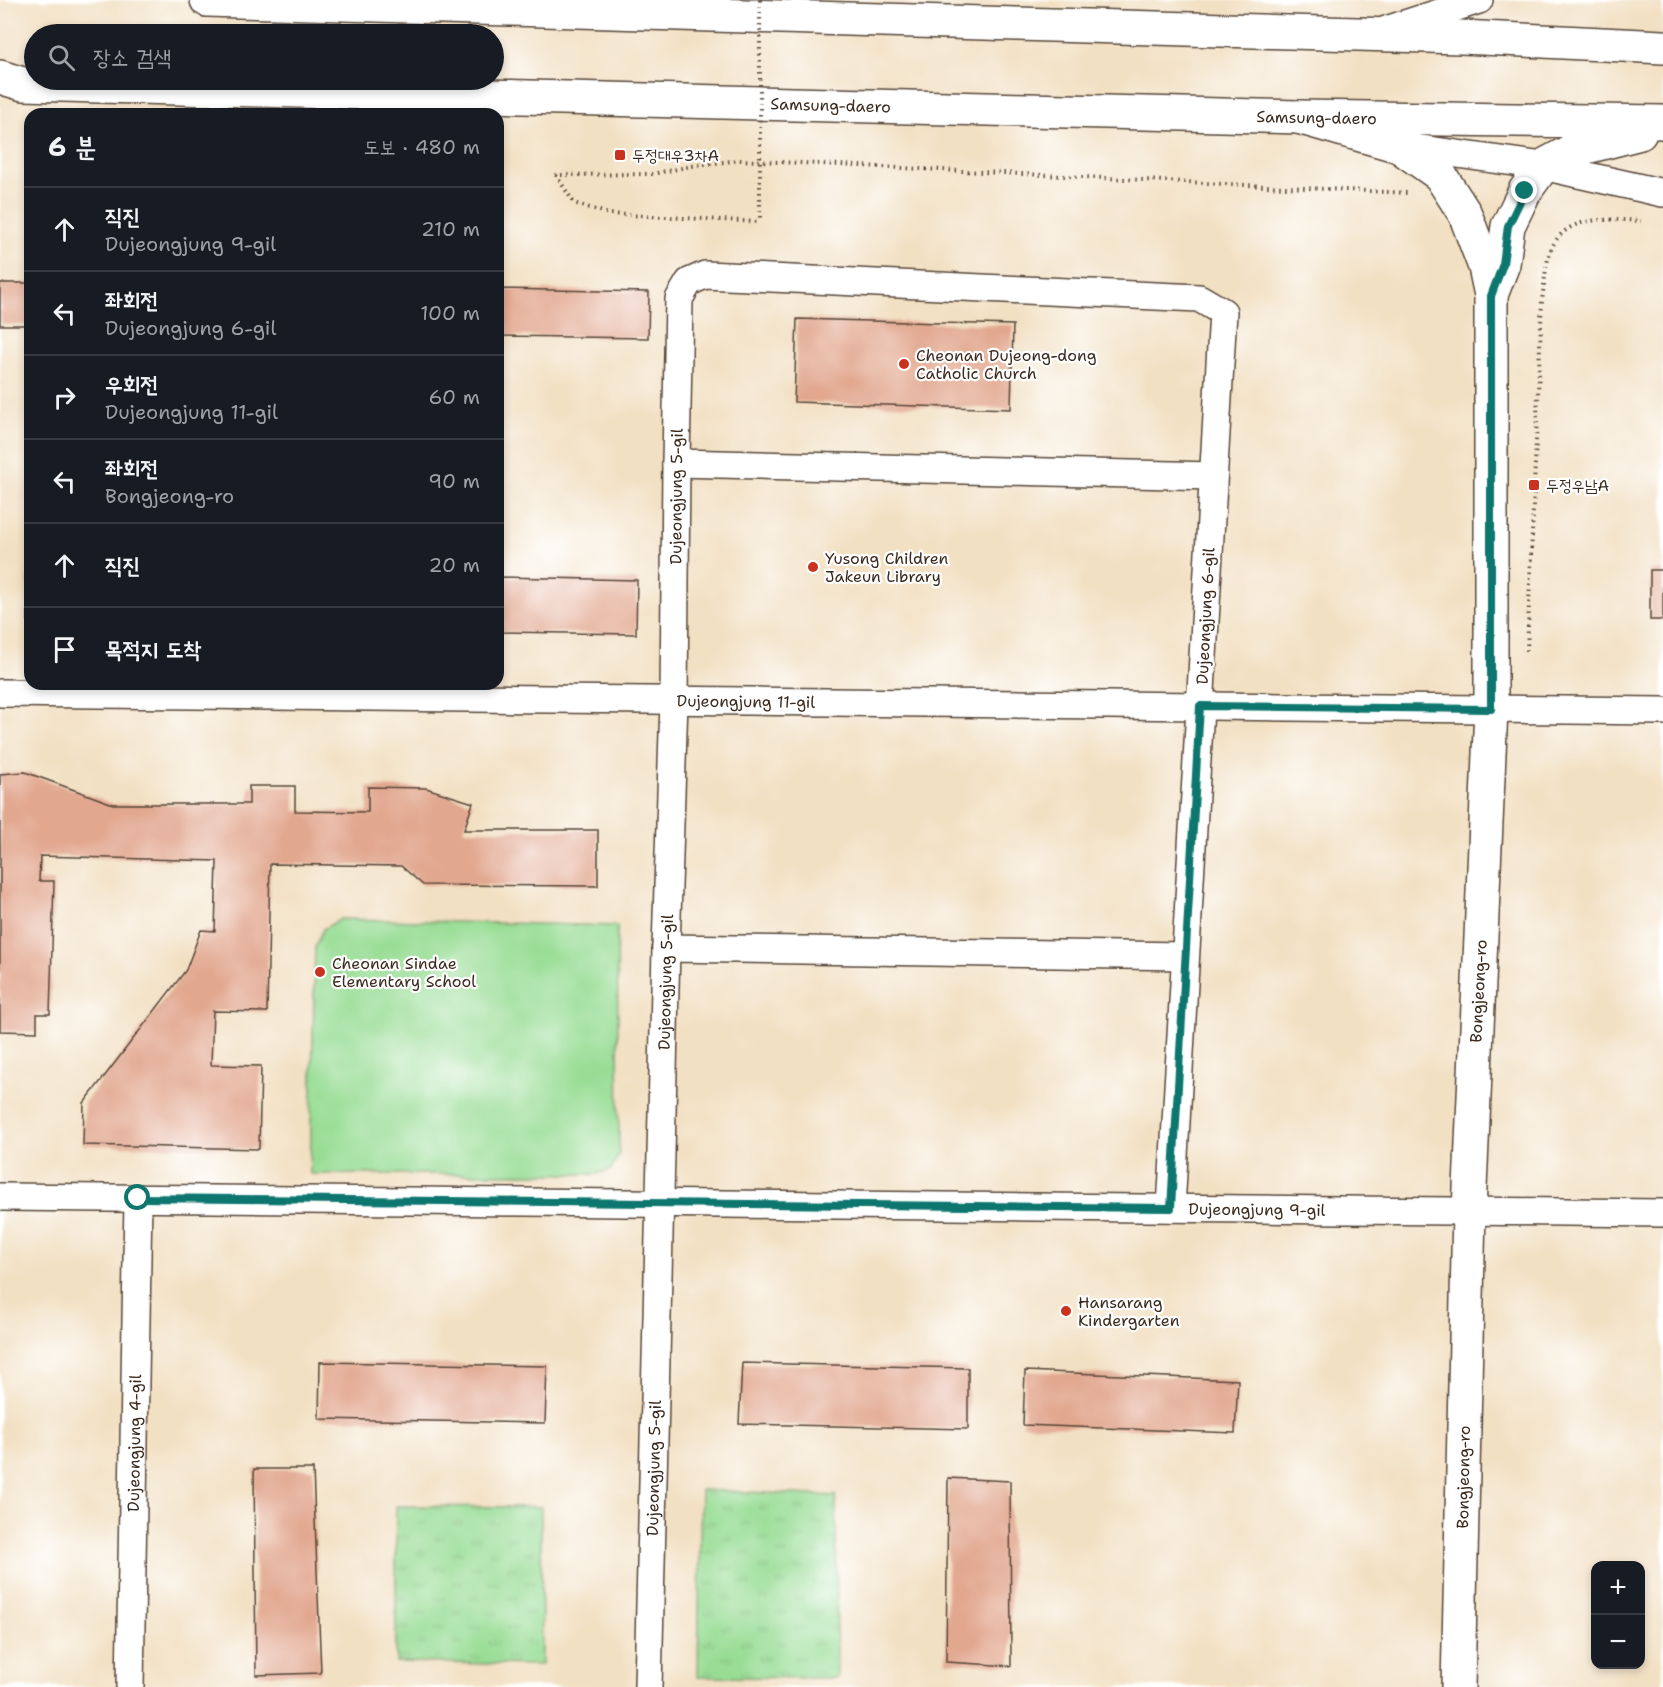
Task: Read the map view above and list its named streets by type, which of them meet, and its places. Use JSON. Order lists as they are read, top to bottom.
{
  "streets": {
    "main road": ["Samsung-daero", "Bongjeong-ro"],
    "street": [
      "Dujeongjung 5-gil",
      "Dujeongjung 6-gil",
      "Dujeongjung 11-gil",
      "Dujeongjung 9-gil",
      "Dujeongjung 4-gil"
    ]
  },
  "crossings": [
    ["Dujeongjung 5-gil", "Dujeongjung 6-gil"],
    ["Dujeongjung 5-gil", "Dujeongjung 11-gil"],
    ["Dujeongjung 5-gil", "Dujeongjung 9-gil"],
    ["Dujeongjung 6-gil", "Dujeongjung 11-gil"],
    ["Dujeongjung 6-gil", "Dujeongjung 9-gil"],
    ["Dujeongjung 11-gil", "Bongjeong-ro"],
    ["Bongjeong-ro", "Dujeongjung 9-gil"],
    ["Dujeongjung 9-gil", "Dujeongjung 4-gil"]
  ],
  "places": {
    "transit": ["두정대우3차A", "두정우남A"],
    "other": [
      "Cheonan Dujeong-dong Catholic Church",
      "Yusong Children Jakeun Library",
      "Cheonan Sindae Elementary School",
      "Hansarang Kindergarten"
    ]
  },
  "page": {
    "search": "장소 검색",
    "heading": ["6 분", "도보 · 480 m"],
    "list": [
      ["직진", "Dujeongjung 9-gil", "210 m"],
      ["좌회전", "Dujeongjung 6-gil", "100 m"],
      ["우회전", "Dujeongjung 11-gil", "60 m"],
      ["좌회전", "Bongjeong-ro", "90 m"],
      ["직진", "20 m"],
      "목적지 도착"
    ],
    "map_buttons": ["+", "−"]
  }
}
